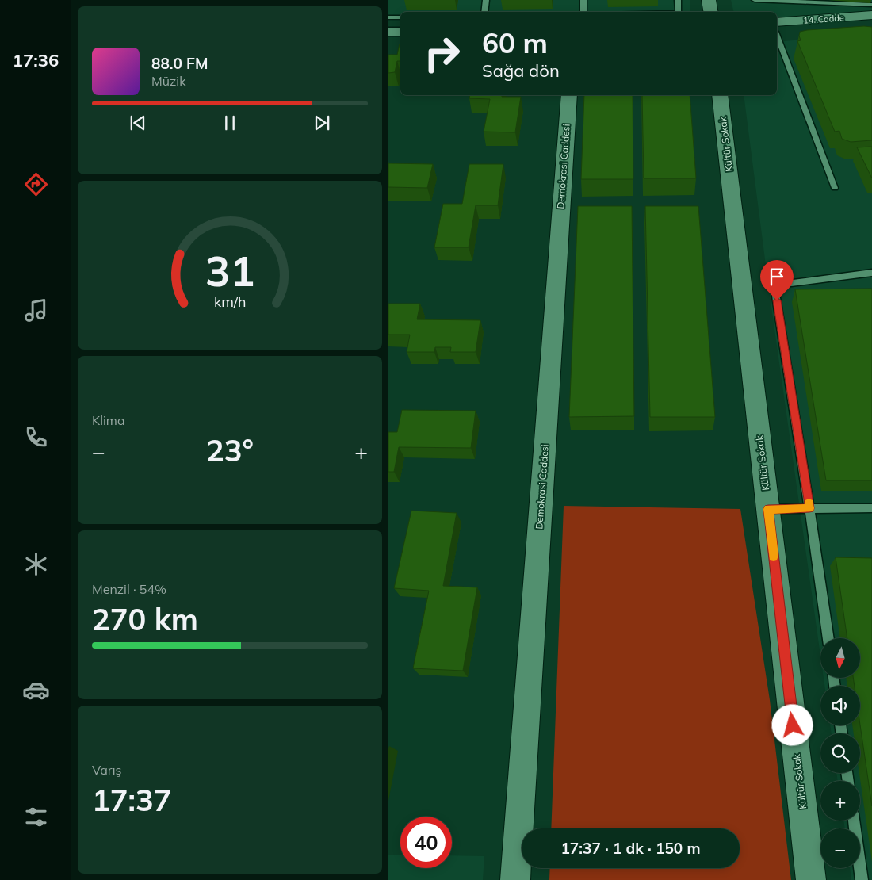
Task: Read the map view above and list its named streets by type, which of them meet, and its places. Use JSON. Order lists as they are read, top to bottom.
{
  "streets": {
    "street": ["14. Cadde", "Kültür Sokak", "Demokrasi Caddesi"]
  },
  "north": "bottom",
  "page": {
    "tabs": "17:36",
    "turn": ["60 m", "Sağa dön"],
    "song": ["88.0 FM", "Müzik"],
    "tile": [
      "Klima",
      ["Menzil · 54%", "270 km"],
      ["Varış", "17:37"]
    ],
    "heat": ["−", "23°", "+"],
    "map_buttons": ["+", "−"],
    "limit": "40",
    "trip": "17:37 · 1 dk · 150 m",
    "gauge": ["31", "km/h"]
  }
}
